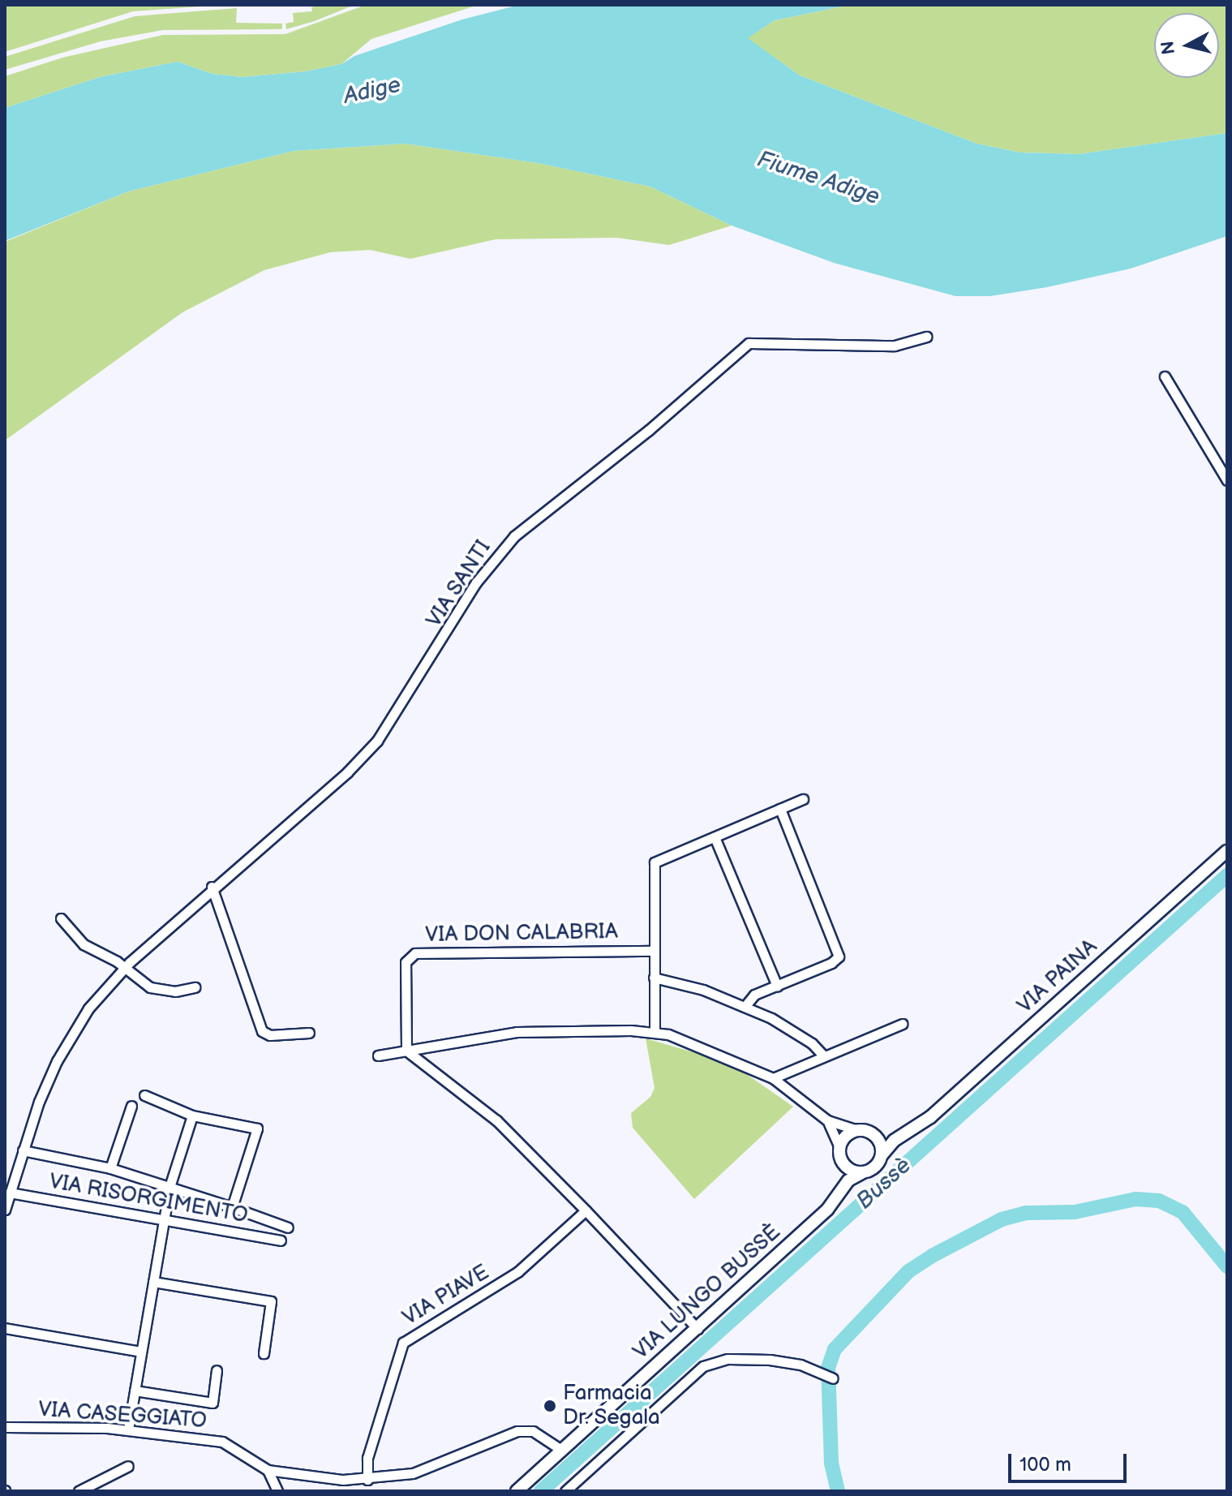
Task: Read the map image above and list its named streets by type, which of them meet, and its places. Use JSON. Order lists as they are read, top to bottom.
{
  "streets": {
    "main road": ["VIA PAINA", "VIA LUNGO BUSSÈ"],
    "street": [
      "VIA SANTI",
      "VIA DON CALABRIA",
      "VIA RISORGIMENTO",
      "VIA PIAVE",
      "VIA CASEGGIATO"
    ]
  },
  "crossings": [
    ["VIA SANTI", "VIA RISORGIMENTO"],
    ["VIA PAINA", "VIA LUNGO BUSSÈ"]
  ],
  "water": ["Adige", "Fiume Adige", "Bussè"],
  "places": ["Farmacia Dr. Segala"],
  "scale_bar": "100 m",
  "north": "left"
}
